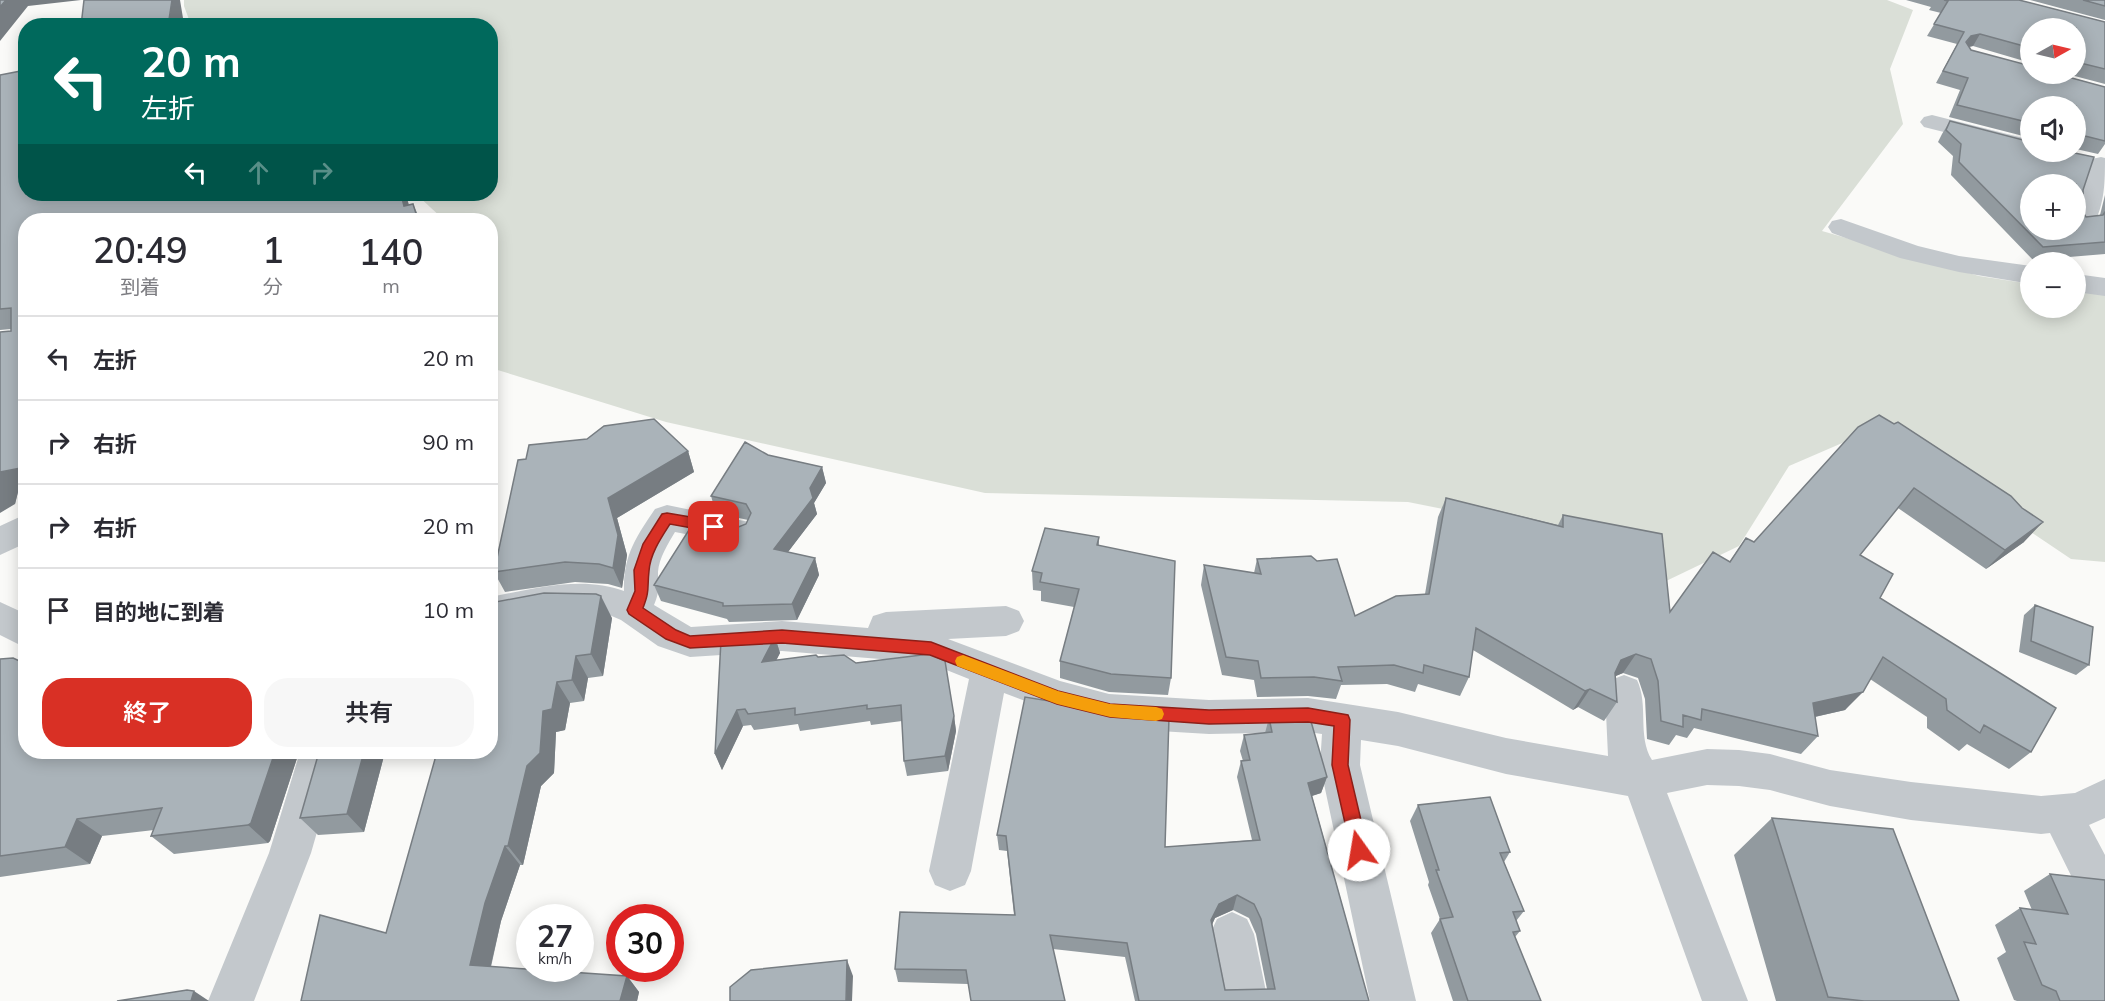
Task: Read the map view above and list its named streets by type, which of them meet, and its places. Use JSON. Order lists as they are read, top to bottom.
{
  "north": "right",
  "page": {
    "map_buttons": ["+", "−"],
    "turn": ["20 m", "左折"],
    "eta": [
      "20:49",
      "到着",
      "1",
      "分",
      "140",
      "m"
    ],
    "list": [
      {
        "name": "左折",
        "value": "20 m"
      },
      {
        "name": "右折",
        "value": "90 m"
      },
      {
        "name": "右折",
        "value": "20 m"
      },
      {
        "name": "目的地に到着",
        "value": "10 m"
      }
    ],
    "buttons": ["終了", "共有"],
    "speed": "27 km/h",
    "limit": "30"
  }
}
